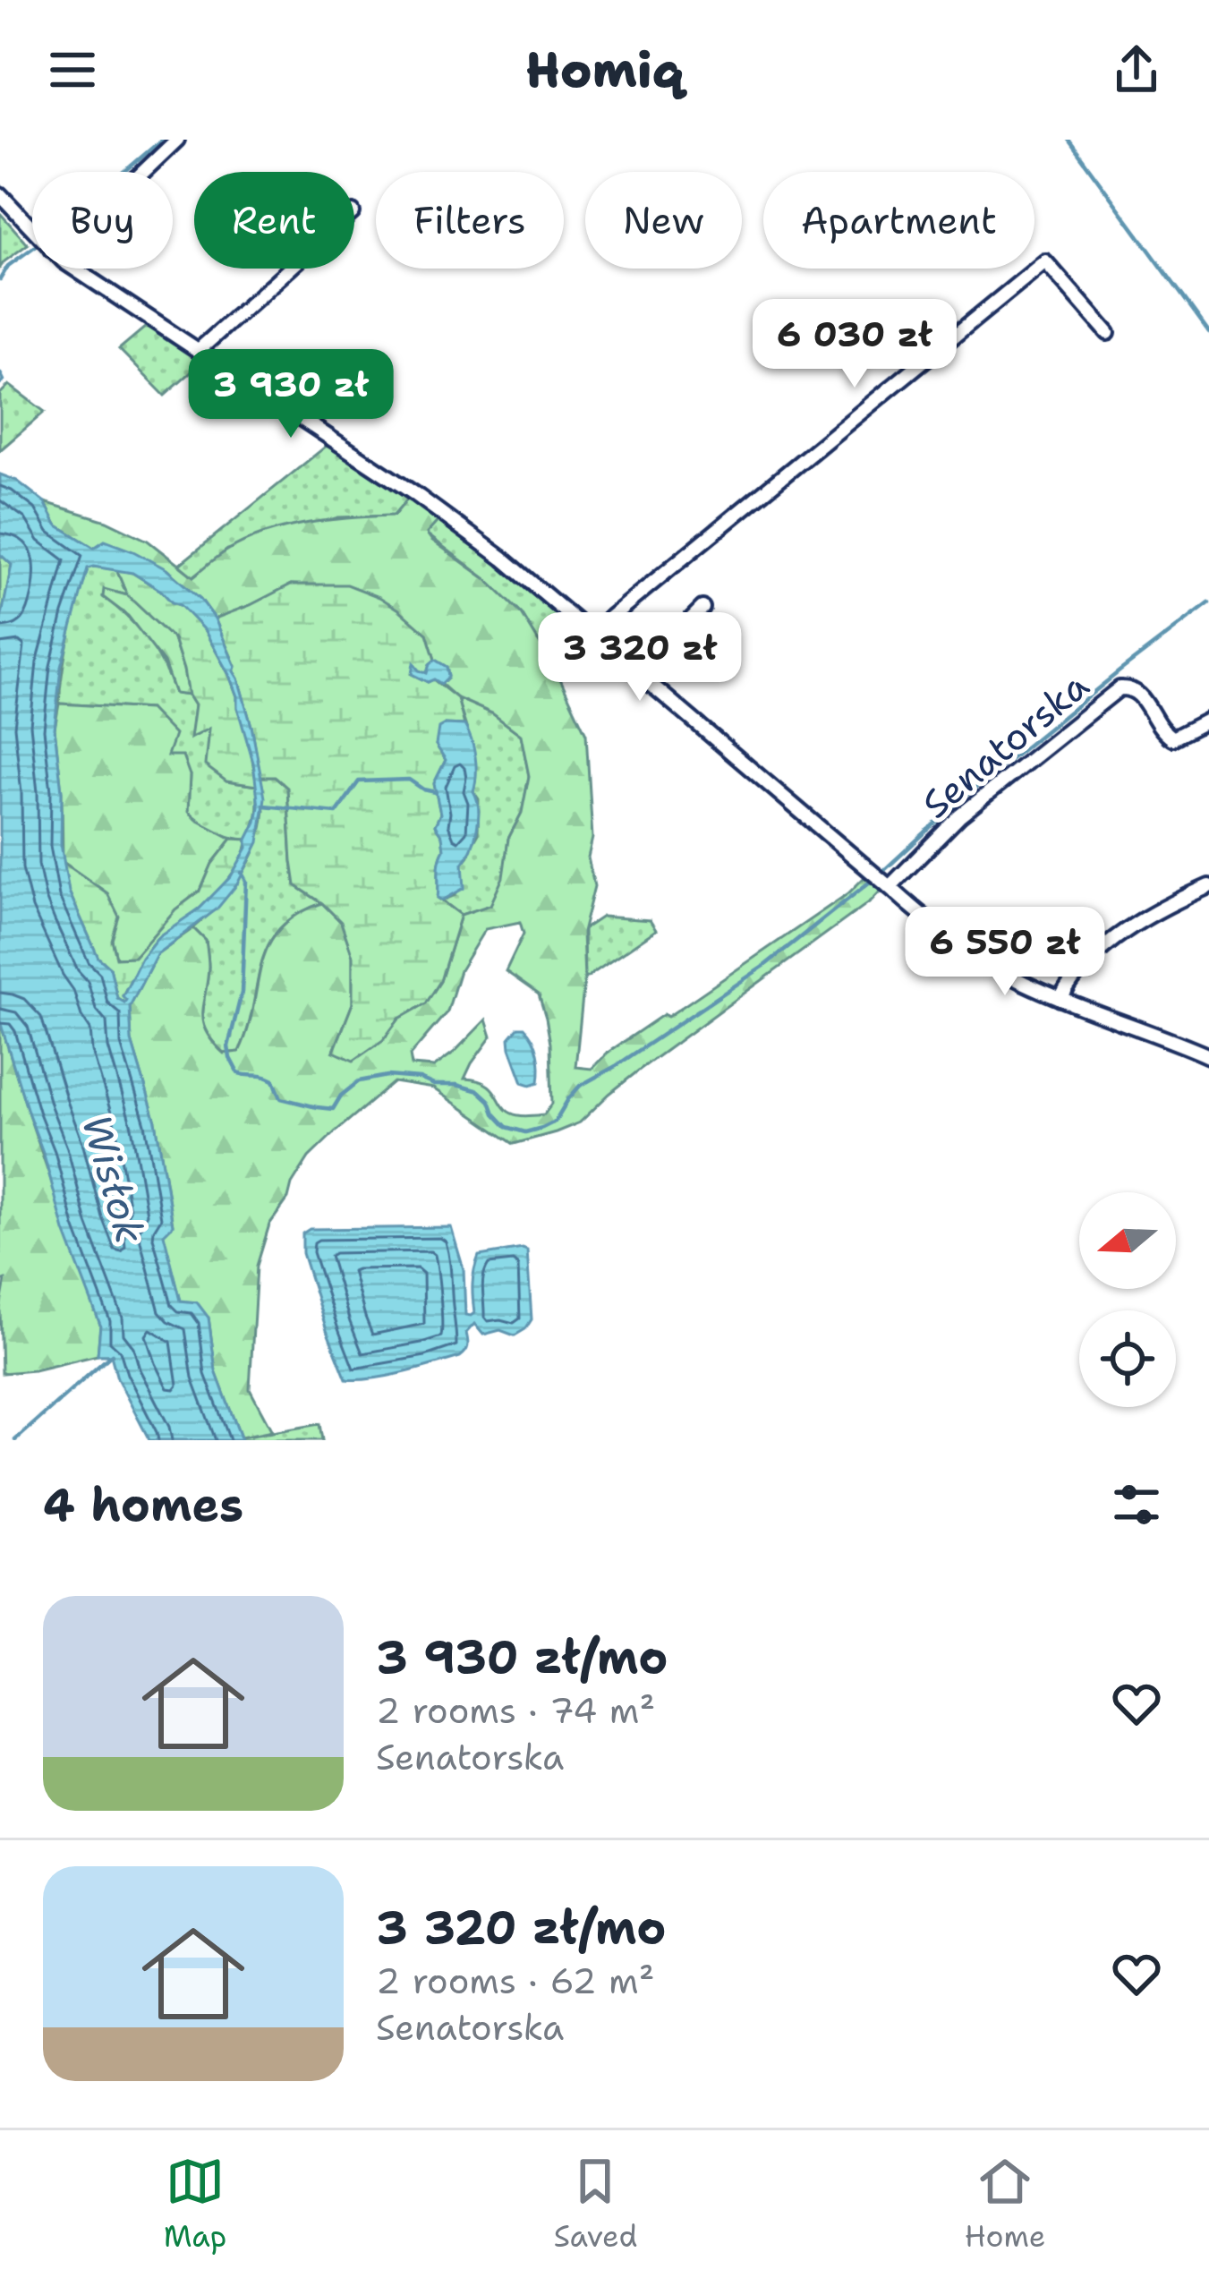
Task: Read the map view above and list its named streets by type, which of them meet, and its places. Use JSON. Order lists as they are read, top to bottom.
{
  "streets": {
    "street": ["Senatorska"]
  },
  "water": ["Wisłok"],
  "north": "left",
  "page": {
    "header": "Homiq",
    "chip": [
      "Buy",
      "Rent",
      "Filters",
      "New",
      "Apartment"
    ],
    "price": [
      "6 030 zł",
      "3 930 zł",
      "3 320 zł",
      "6 550 zł"
    ],
    "heading": "4 homes",
    "list": [
      {
        "name": "3 930 zł/mo",
        "note": "2 rooms · 74 m² · Senatorska"
      },
      {
        "name": "3 320 zł/mo",
        "note": "2 rooms · 62 m² · Senatorska"
      }
    ],
    "tabs": ["Map", "Saved", "Home"]
  }
}
